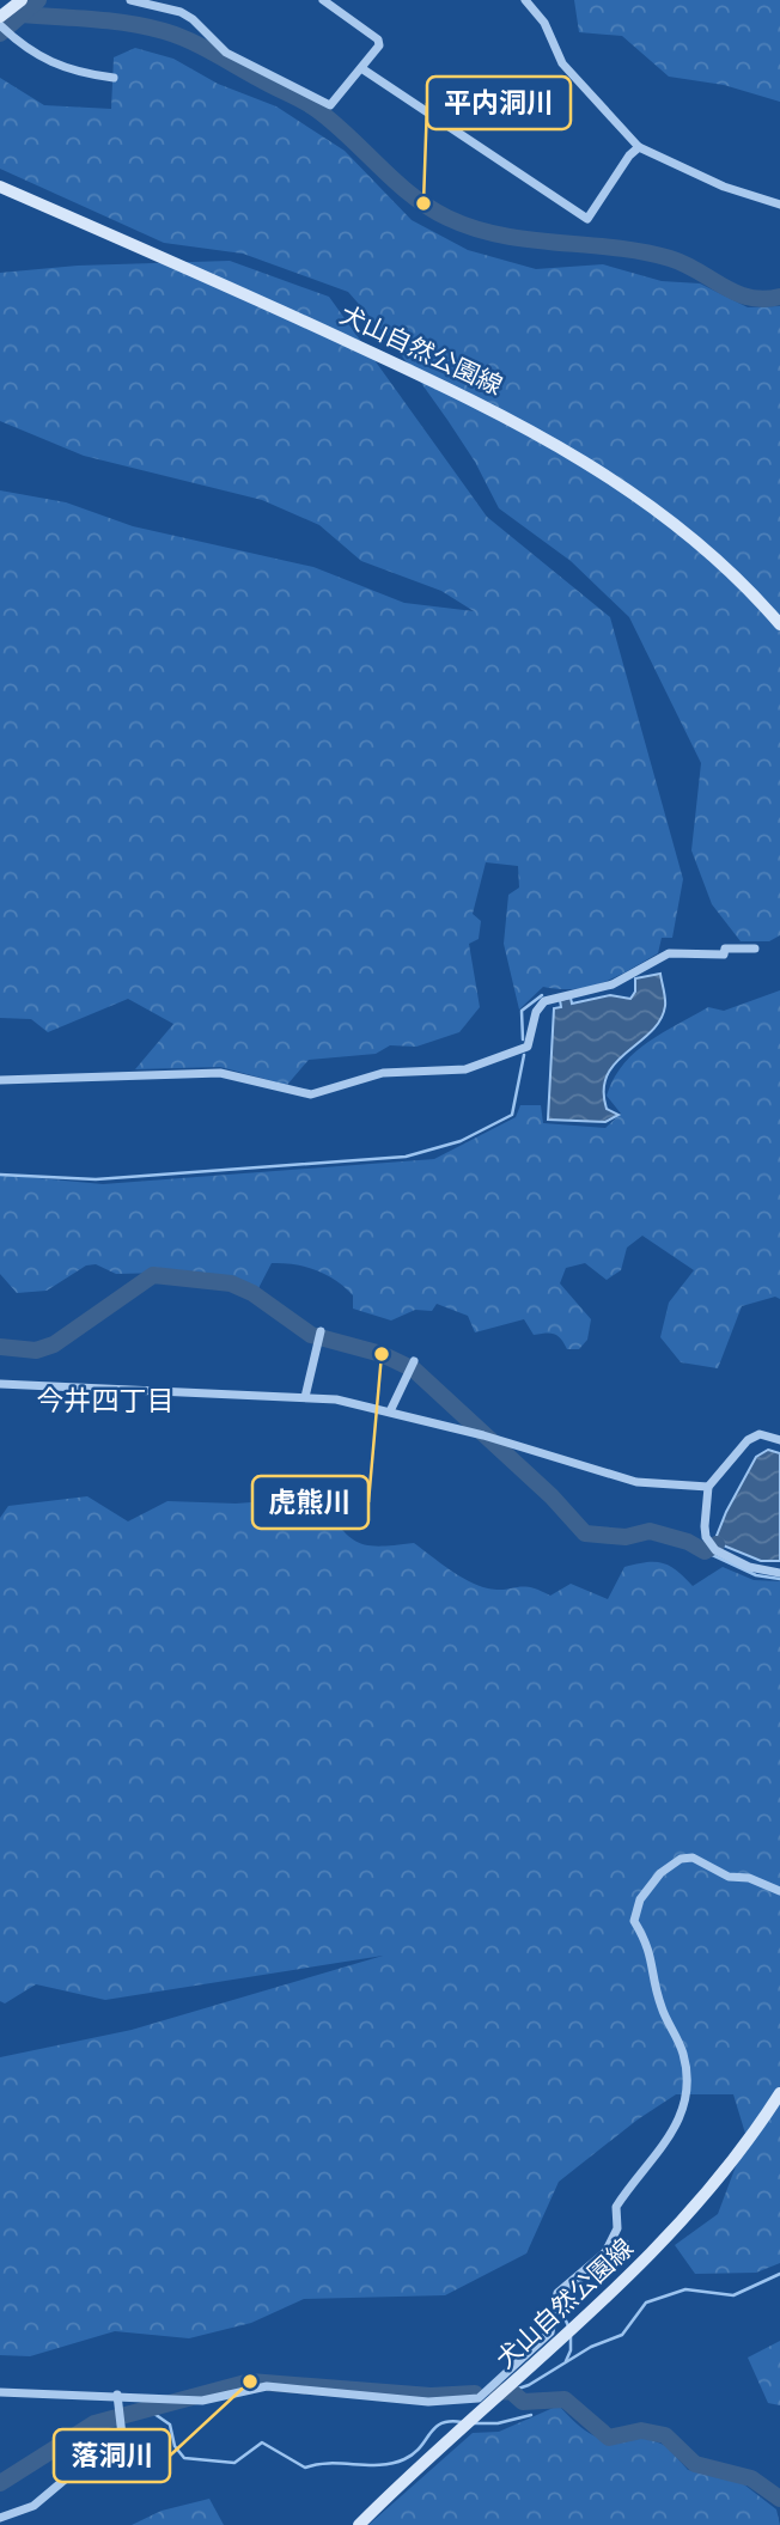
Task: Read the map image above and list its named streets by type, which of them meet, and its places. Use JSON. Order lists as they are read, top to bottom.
{
  "streets": {
    "main road": ["犬山自然公園線"]
  },
  "districts": ["今井四丁目"],
  "places": ["平内洞川", "虎熊川", "落洞川"]
}
